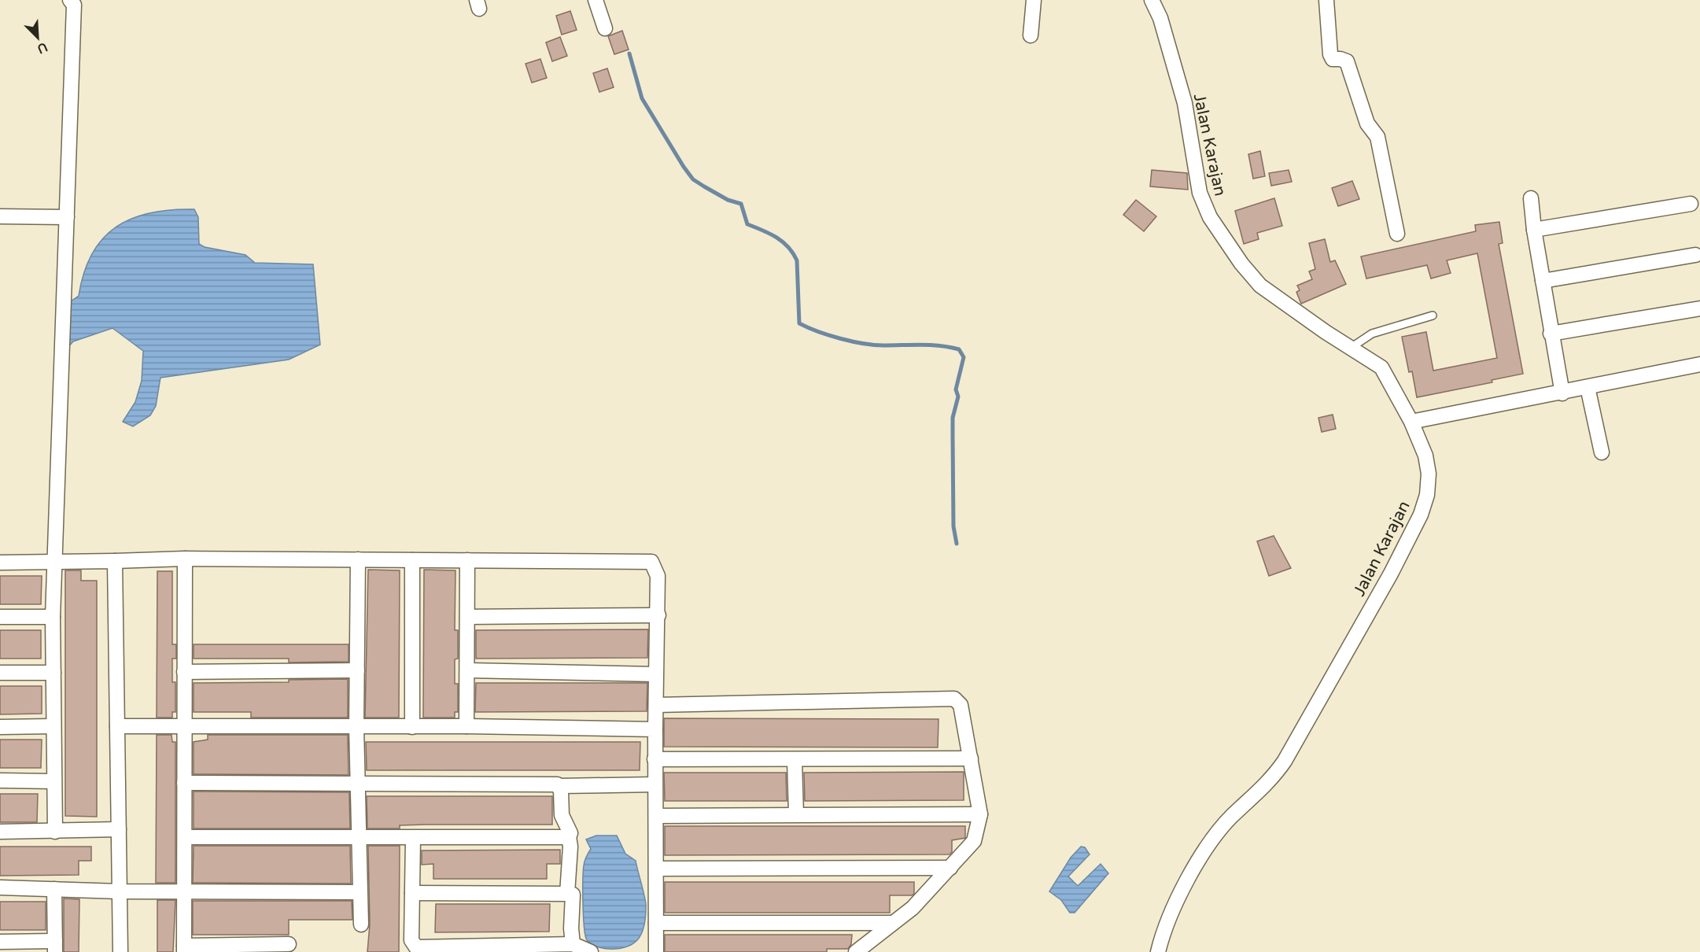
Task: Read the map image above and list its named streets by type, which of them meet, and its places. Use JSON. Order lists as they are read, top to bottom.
{
  "streets": {
    "street": ["Jalan Karajan"]
  },
  "north": "bottom right"
}
